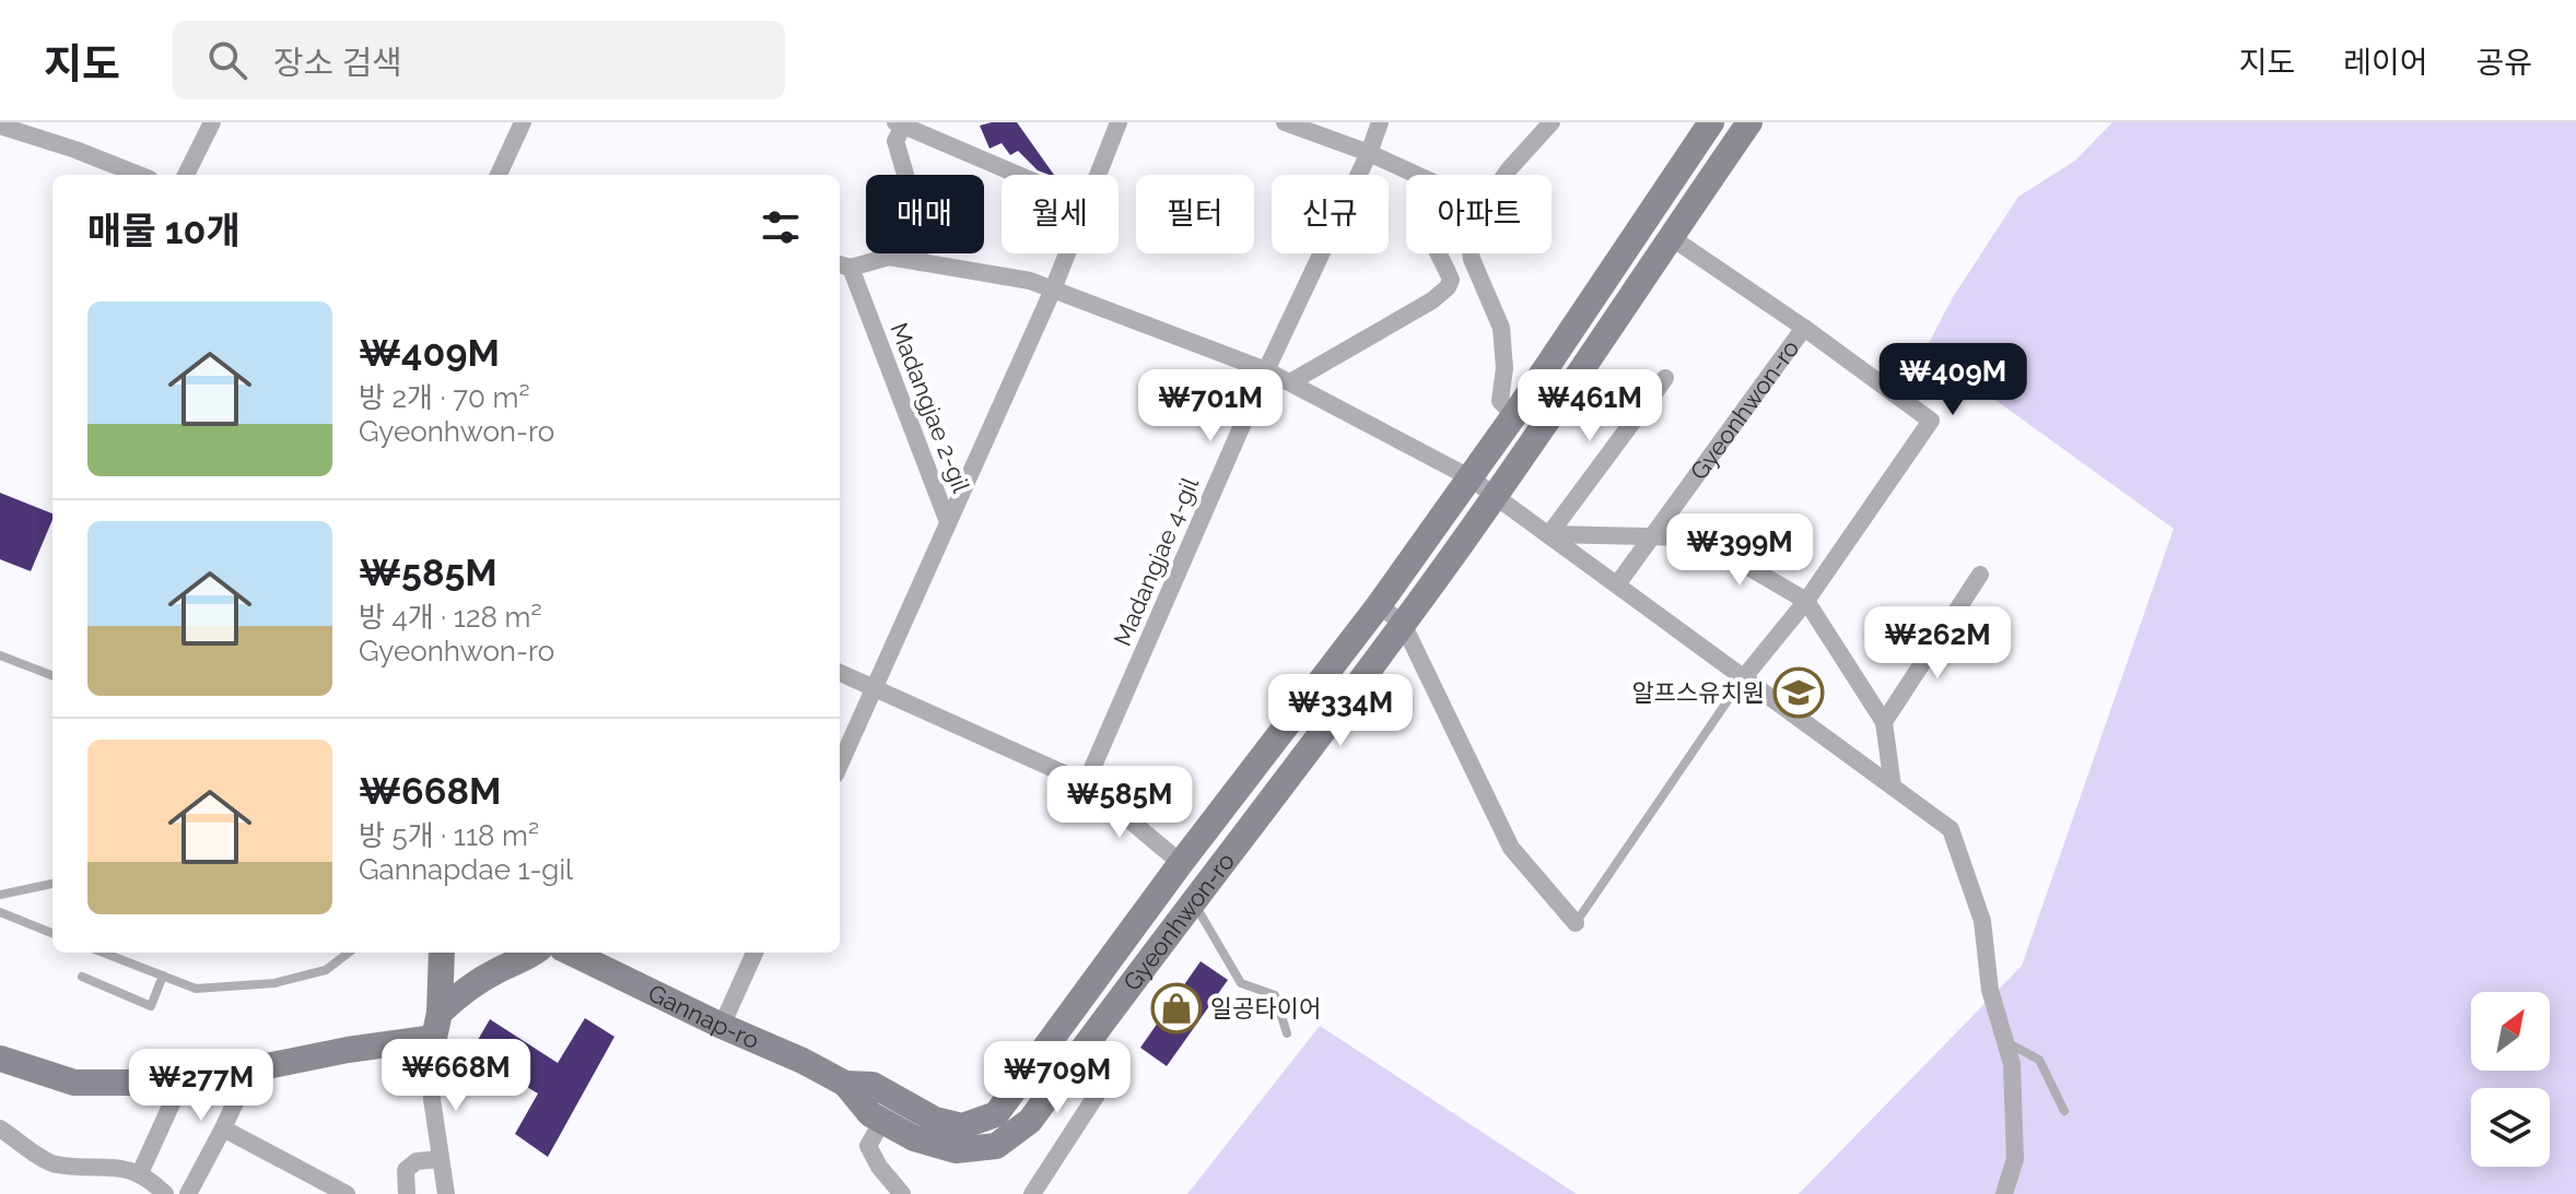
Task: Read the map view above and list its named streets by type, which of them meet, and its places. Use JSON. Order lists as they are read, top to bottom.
{
  "streets": {
    "street": [
      "Madangjae 2-gil",
      "Gyeonhwon-ro",
      "Madangjae 4-gil",
      "Gannap-ro"
    ]
  },
  "crossings": [
    ["Madangjae 2-gil", "Gyeonhwon-ro"],
    ["Madangjae 2-gil", "Madangjae 4-gil"],
    ["Gyeonhwon-ro", "Gannap-ro"]
  ],
  "places": {
    "school or university": ["알프스유치원"],
    "shop": ["일공타이어"]
  },
  "north": "top right",
  "page": {
    "header": "지도",
    "search": "장소 검색",
    "nav": ["지도", "레이어", "공유"],
    "chip": [
      "매매",
      "월세",
      "필터",
      "신규",
      "아파트"
    ],
    "heading": "매물 10개",
    "list": [
      {
        "name": "₩409M",
        "note": "방 2개 · 70 m² · Gyeonhwon-ro"
      },
      {
        "name": "₩585M",
        "note": "방 4개 · 128 m² · Gyeonhwon-ro"
      },
      {
        "name": "₩668M",
        "note": "방 5개 · 118 m² · Gannapdae 1-gil"
      }
    ],
    "price": [
      "₩409M",
      "₩701M",
      "₩461M",
      "₩399M",
      "₩262M",
      "₩334M",
      "₩585M",
      "₩668M",
      "₩709M",
      "₩277M"
    ]
  }
}
